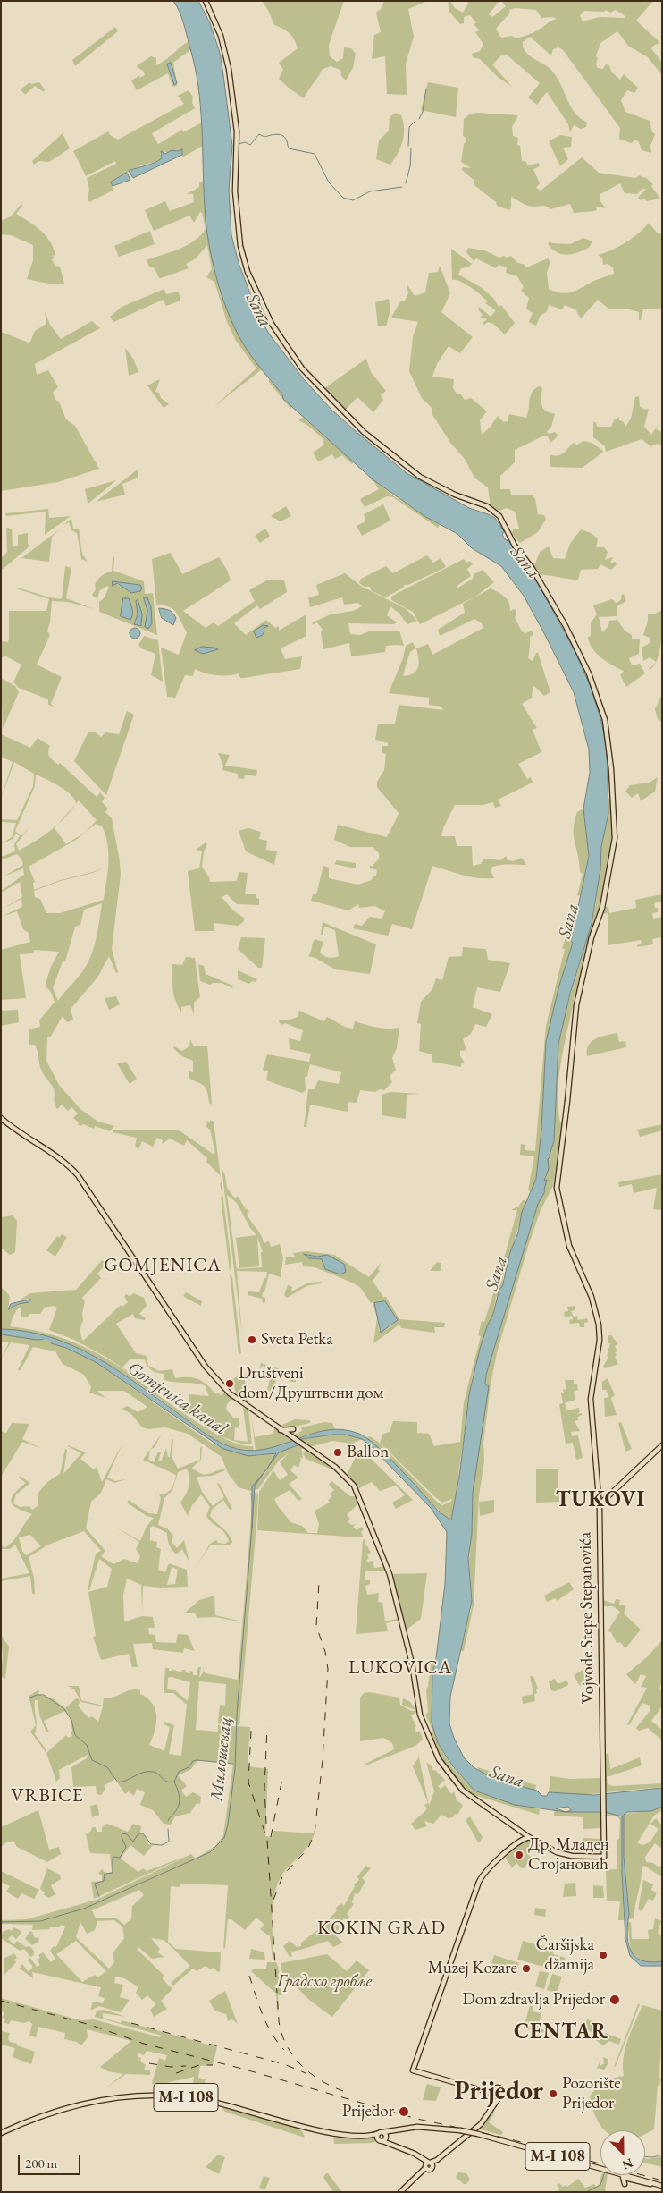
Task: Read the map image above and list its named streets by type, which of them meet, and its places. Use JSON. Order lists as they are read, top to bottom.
{
  "streets": {
    "main road": ["Vojvode Stepe Stepanovića", "M-I 108"]
  },
  "districts": [
    "GOMJENICA",
    "TUKOVI",
    "LUKOVICA",
    "VRBICE",
    "KOKIN GRAD",
    "CENTAR",
    "Prijedor"
  ],
  "water": ["Sana", "Gomjenica kanal", "Милошевац"],
  "parks": ["Градско гробље"],
  "places": [
    "Sveta Petka",
    "Društveni dom/Друштвени дом",
    "Ballon",
    "Др. Младен Стојановић",
    "Čaršijska džamija",
    "Muzej Kozare",
    "Dom zdravlja Prijedor",
    "Pozorište Prijedor",
    "Prijedor"
  ],
  "scale_bar": "200 m",
  "north": "bottom right"
}
